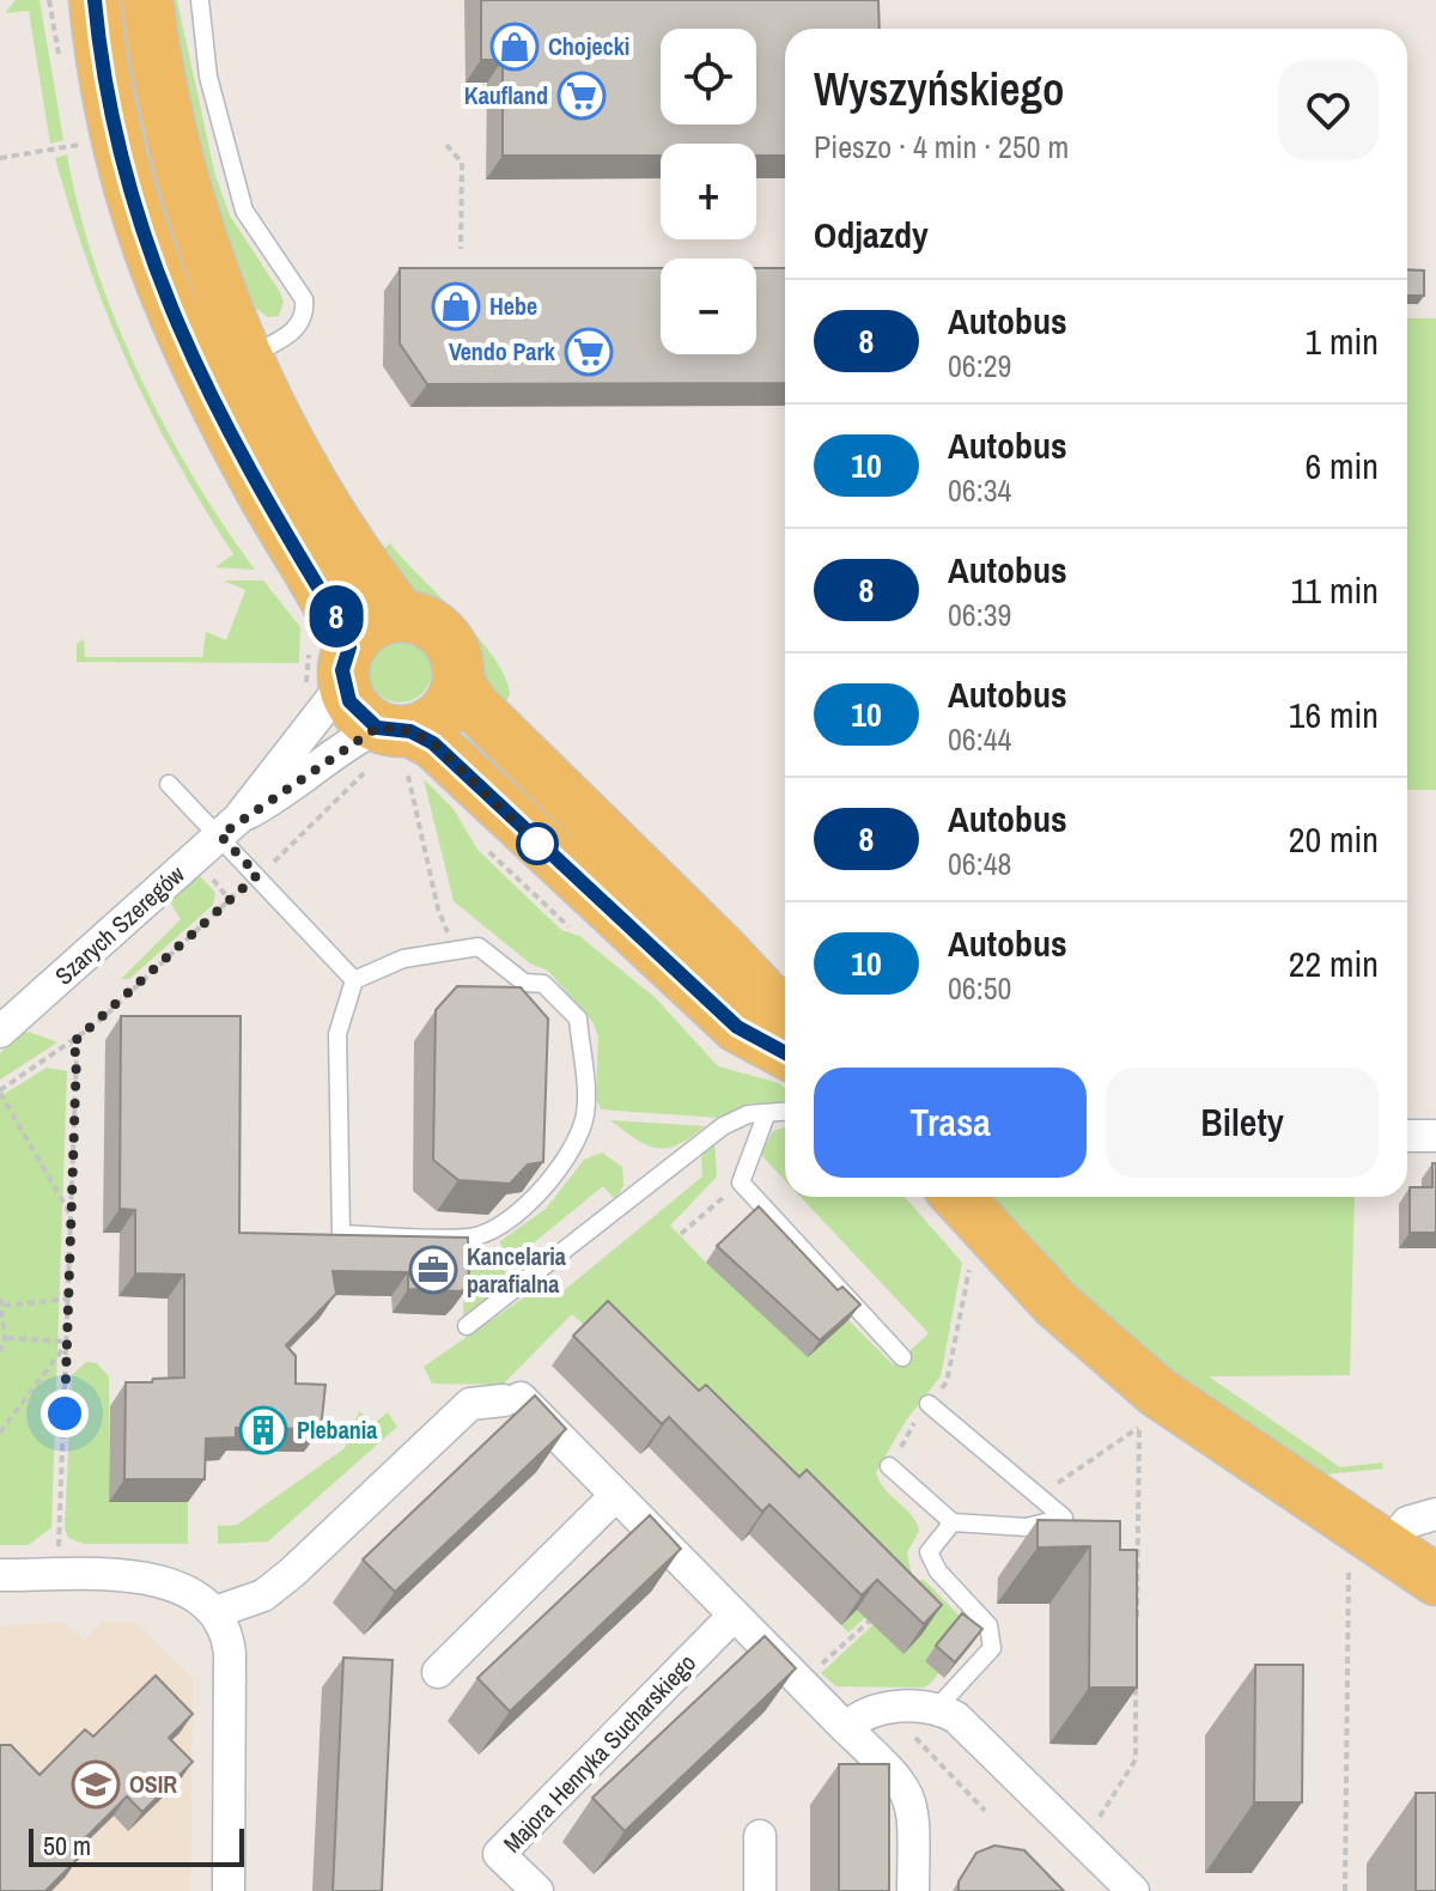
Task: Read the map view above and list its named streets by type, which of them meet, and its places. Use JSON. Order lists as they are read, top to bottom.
{
  "streets": {
    "street": ["Szarych Szeregów", "Majora Henryka Sucharskiego"]
  },
  "places": {
    "shop": ["Chojecki", "Hebe"],
    "supermarket": ["Kaufland", "Vendo Park"],
    "office": ["Kancelaria parafialna"],
    "building": ["Plebania"],
    "school or university": ["OSIR"]
  },
  "lines": ["bus line 8"],
  "scale_bar": "50 m",
  "page": {
    "on_map": "8",
    "map_buttons": ["+", "−"],
    "heading": [
      ["Wyszyńskiego", "Pieszo · 4 min · 250 m"],
      "Odjazdy"
    ],
    "list": [
      {
        "mark": "8",
        "name": "Autobus",
        "note": "06:29",
        "value": "1 min"
      },
      {
        "mark": "10",
        "name": "Autobus",
        "note": "06:34",
        "value": "6 min"
      },
      {
        "mark": "8",
        "name": "Autobus",
        "note": "06:39",
        "value": "11 min"
      },
      {
        "mark": "10",
        "name": "Autobus",
        "note": "06:44",
        "value": "16 min"
      },
      {
        "mark": "8",
        "name": "Autobus",
        "note": "06:48",
        "value": "20 min"
      },
      {
        "mark": "10",
        "name": "Autobus",
        "note": "06:50",
        "value": "22 min"
      }
    ],
    "buttons": ["Trasa", "Bilety"],
    "scale": "50 m"
  }
}
